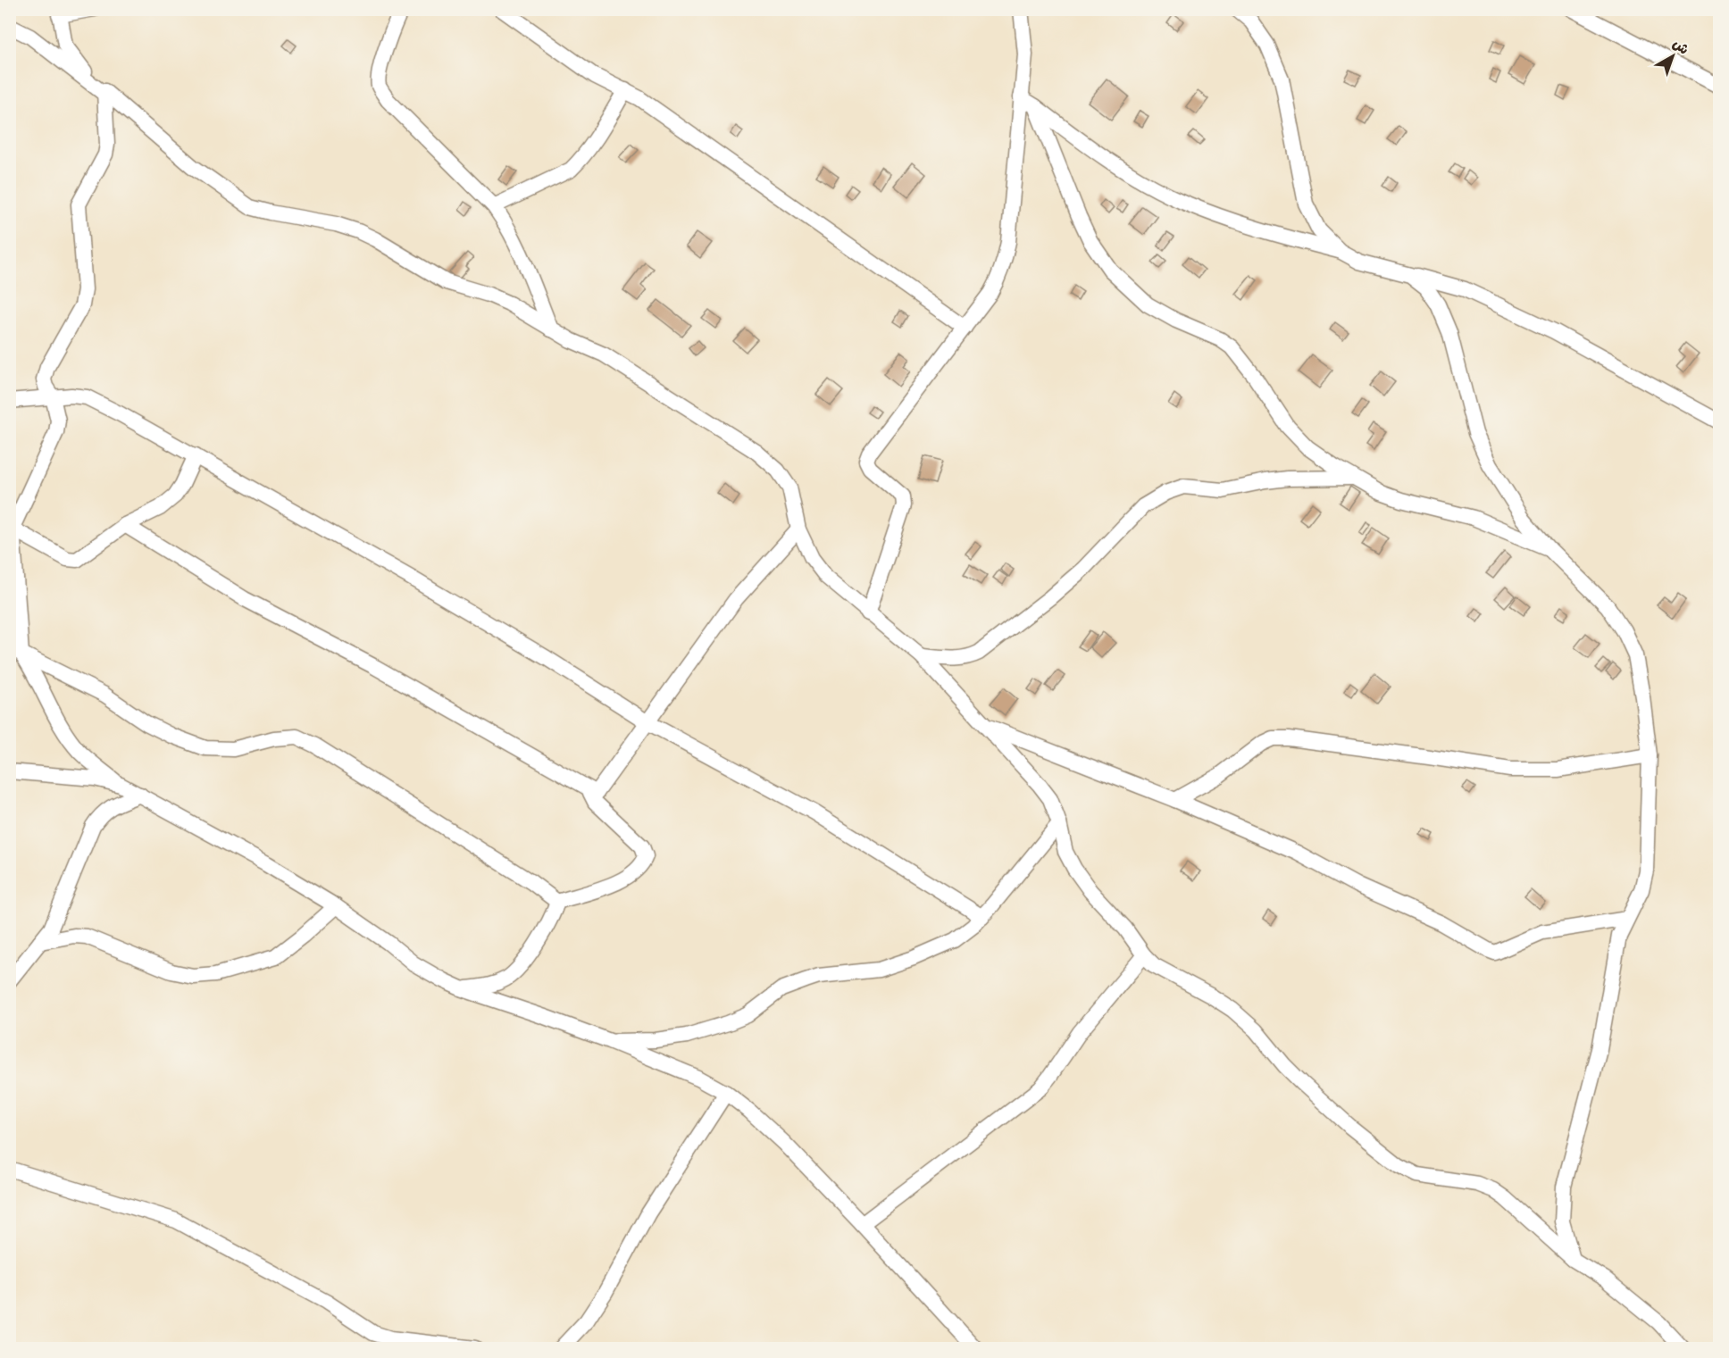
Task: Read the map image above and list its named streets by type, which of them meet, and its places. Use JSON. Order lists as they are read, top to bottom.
{
  "north": "top right"
}
